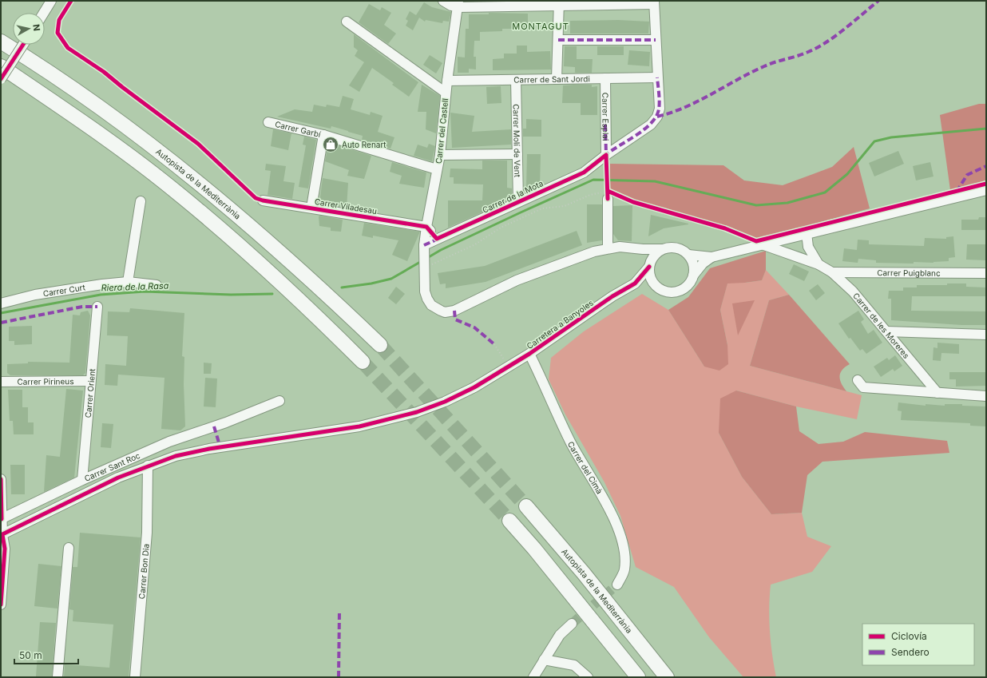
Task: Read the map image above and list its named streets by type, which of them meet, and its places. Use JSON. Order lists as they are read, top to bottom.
{
  "streets": {
    "highway": ["Autopista de la Mediterrània"],
    "street": [
      "Carrer de Sant Jordi",
      "Carrer Esplai",
      "Carrer Garbí",
      "Carrer del Castell",
      "Carrer Molí de Vent",
      "Carrer de la Mota",
      "Carrer Viladesau",
      "Carrer Puigblanc",
      "Carrer Curt",
      "Carretera a Banyoles",
      "Carrer de les Moreres",
      "Carrer Pirineus",
      "Carrer Orient",
      "Carrer Sant Roc",
      "Carrer del Cimà",
      "Carrer Bon Dia"
    ]
  },
  "crossings": [
    ["Carrer de Sant Jordi", "Carrer Esplai"],
    ["Carrer de Sant Jordi", "Carrer del Castell"],
    ["Carrer de Sant Jordi", "Carrer Molí de Vent"],
    ["Carrer de Sant Jordi", "Carrer de la Mota"],
    ["Carrer Esplai", "Carrer de la Mota"],
    ["Carrer Garbí", "Carrer del Castell"],
    ["Carrer del Castell", "Carrer de la Mota"],
    ["Carrer del Castell", "Carrer Viladesau"],
    ["Carrer Molí de Vent", "Carrer de la Mota"],
    ["Carrer Puigblanc", "Carrer de les Moreres"],
    ["Carretera a Banyoles", "Carrer del Cimà"],
    ["Carretera a Banyoles", "Carrer Bon Dia"],
    ["Carrer Pirineus", "Carrer Orient"],
    ["Carrer Orient", "Carrer Sant Roc"]
  ],
  "districts": ["MONTAGUT"],
  "water": ["Riera de la Rasa"],
  "places": {
    "shop": ["Auto Renart"]
  },
  "legend": ["Ciclovía", "Sendero"],
  "scale_bar": "50 m",
  "north": "right"
}
